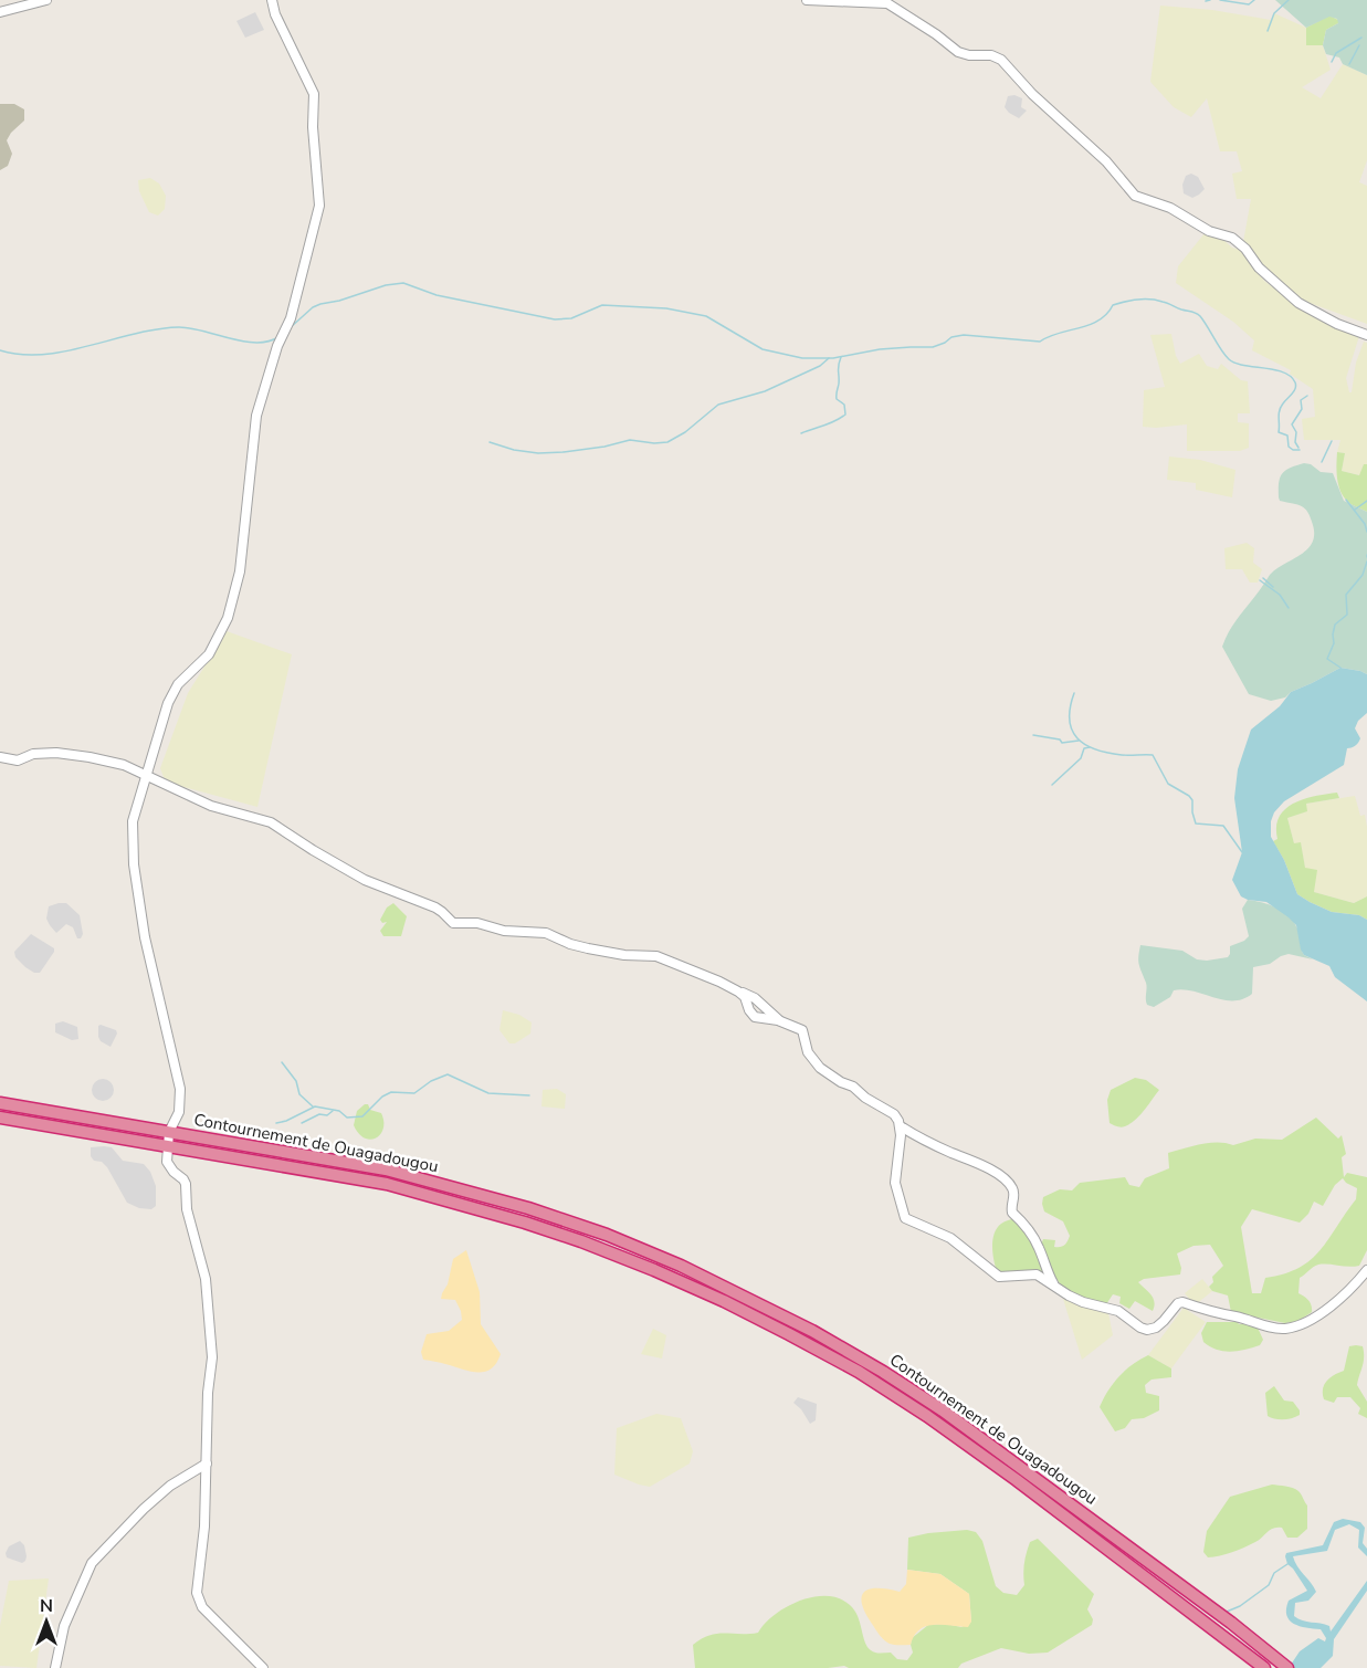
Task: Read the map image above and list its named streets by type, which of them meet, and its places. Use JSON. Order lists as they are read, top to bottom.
{
  "streets": {
    "highway": ["Contournement de Ouagadougou"]
  },
  "north": "top"
}
